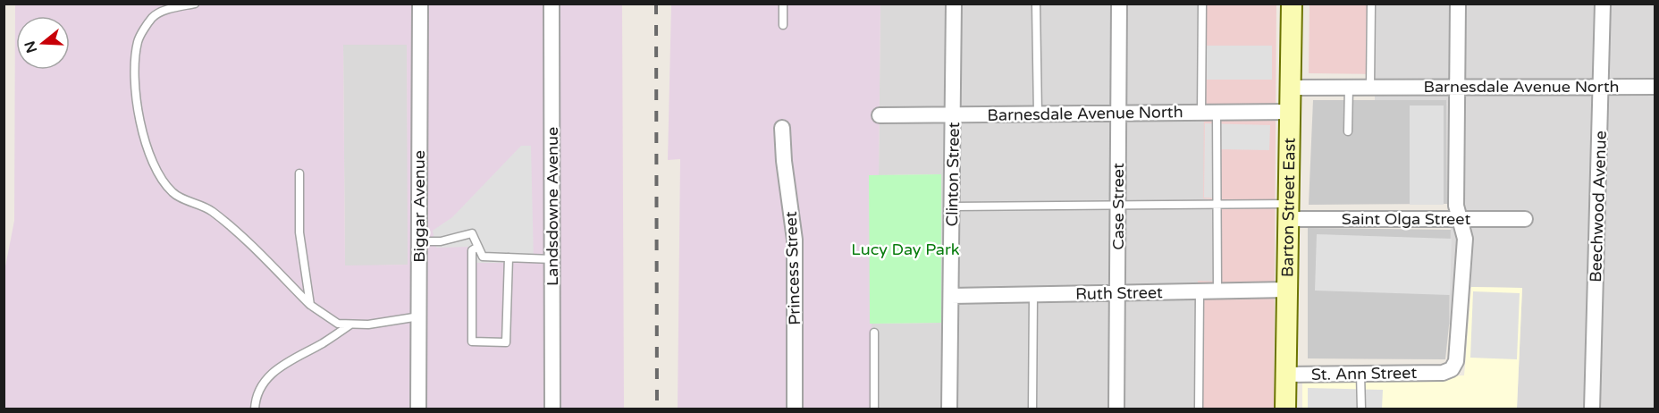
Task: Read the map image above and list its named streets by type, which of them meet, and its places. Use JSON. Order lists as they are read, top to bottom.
{
  "streets": {
    "main road": ["Barton Street East"],
    "street": [
      "Barnesdale Avenue North",
      "Clinton Street",
      "Biggar Avenue",
      "Landsdowne Avenue",
      "Case Street",
      "Beechwood Avenue",
      "Saint Olga Street",
      "Princess Street",
      "Ruth Street",
      "St. Ann Street"
    ]
  },
  "crossings": [
    ["Barnesdale Avenue North", "Clinton Street"],
    ["Barnesdale Avenue North", "Case Street"],
    ["Barnesdale Avenue North", "Barton Street East"],
    ["Barnesdale Avenue North", "Beechwood Avenue"],
    ["Clinton Street", "Ruth Street"],
    ["Case Street", "Ruth Street"],
    ["Barton Street East", "Saint Olga Street"],
    ["Barton Street East", "Ruth Street"],
    ["Barton Street East", "St. Ann Street"],
    ["Saint Olga Street", "St. Ann Street"]
  ],
  "parks": ["Lucy Day Park"],
  "north": "left"
}
